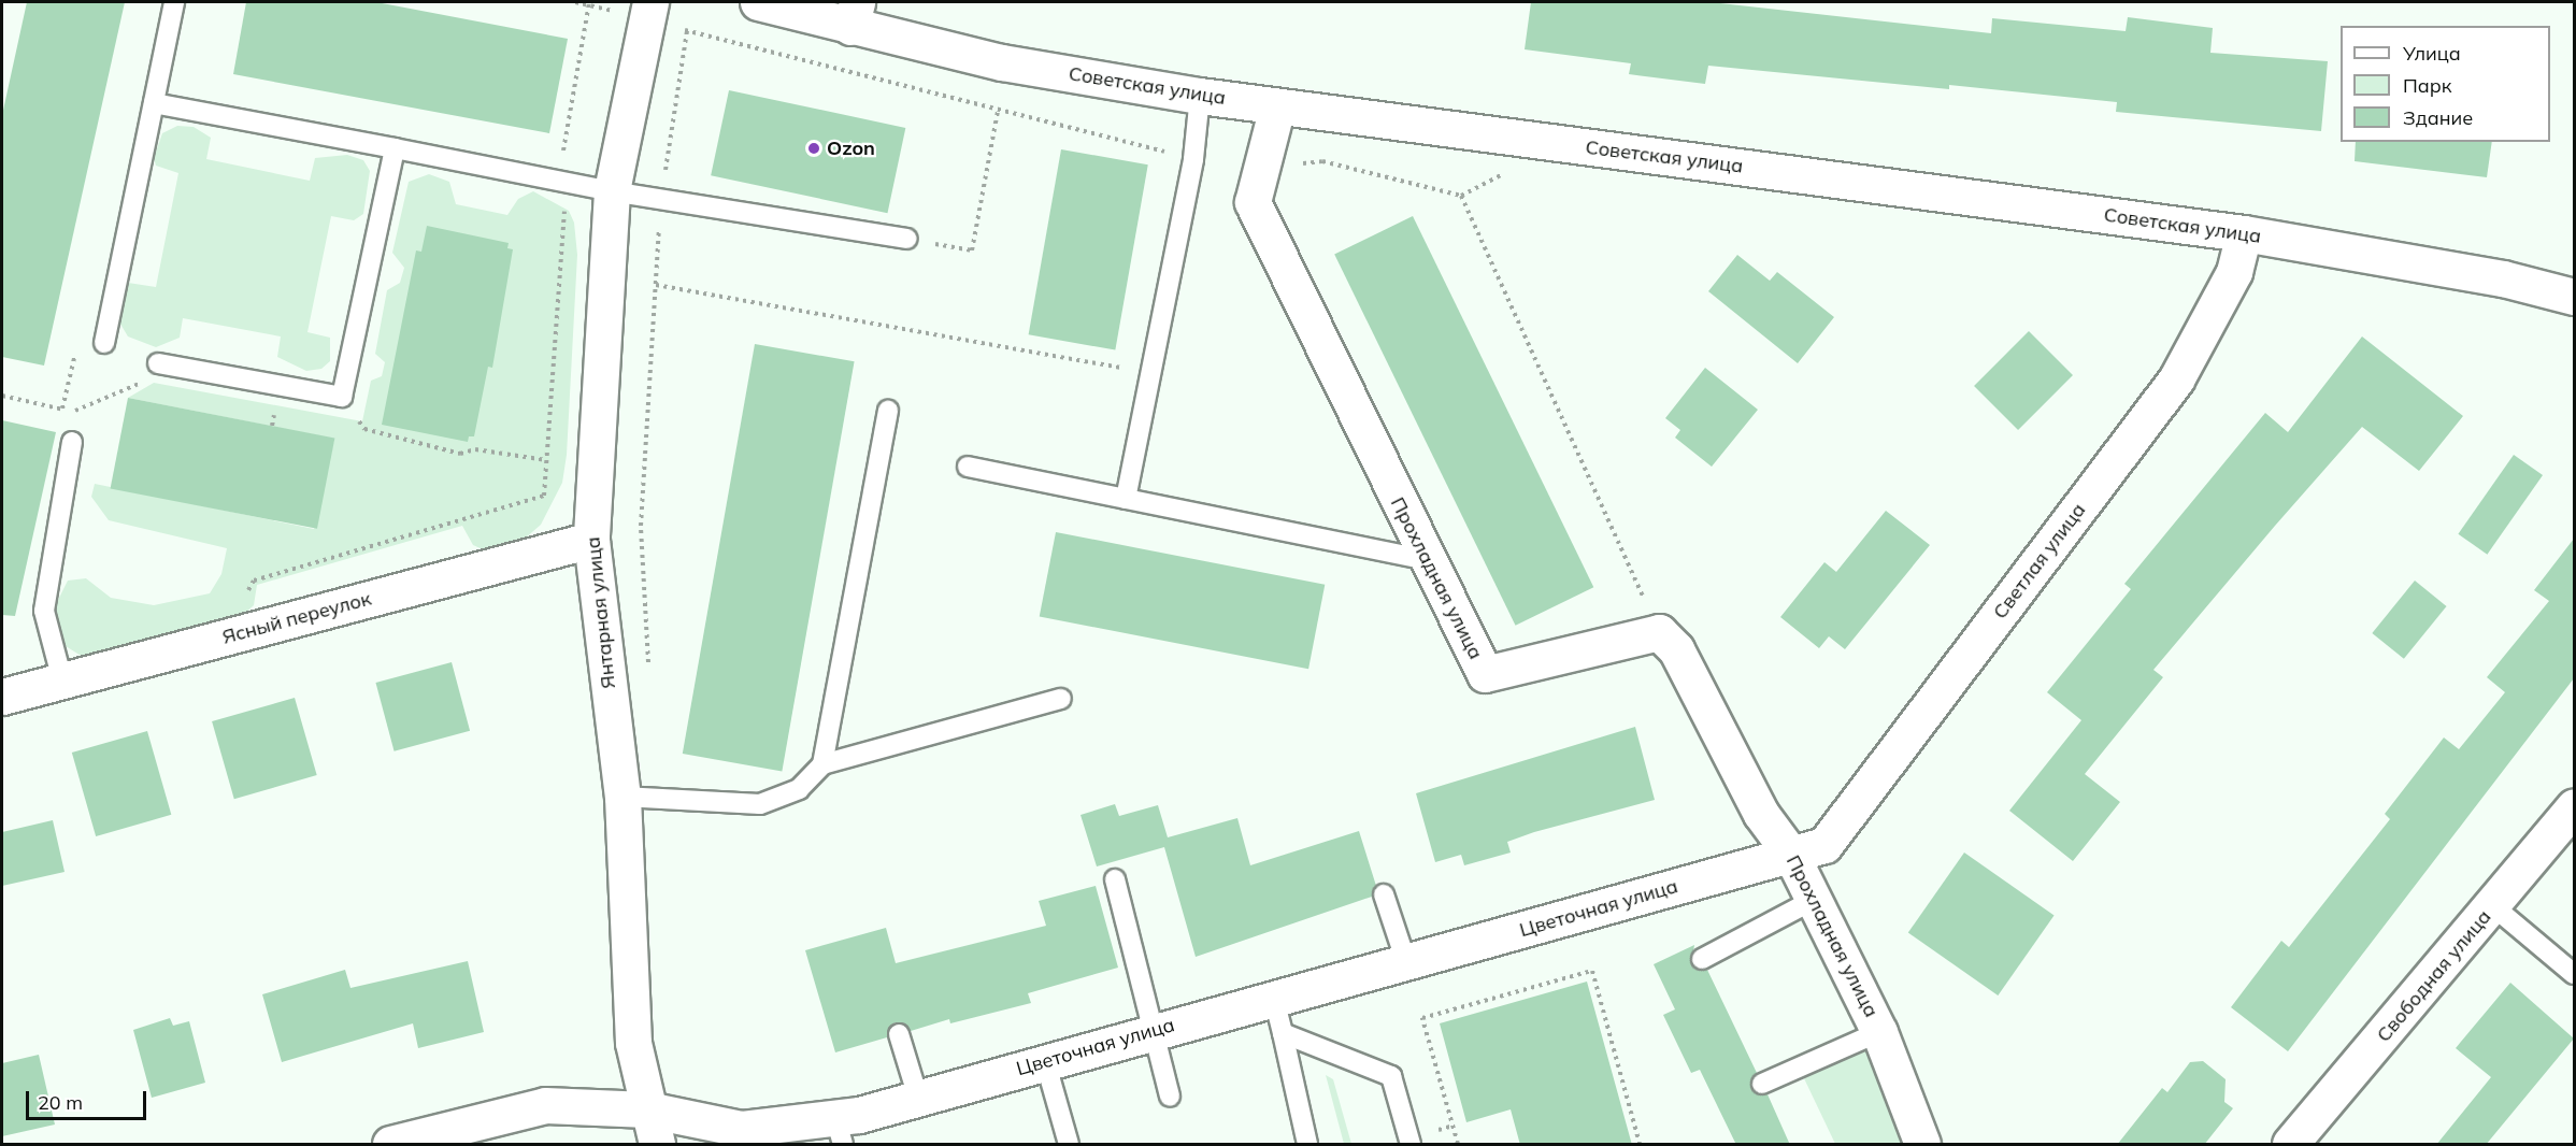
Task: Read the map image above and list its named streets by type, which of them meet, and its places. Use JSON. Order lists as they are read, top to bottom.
{
  "streets": {
    "street": [
      "Советская улица",
      "Светлая улица",
      "Прохладная улица",
      "Янтарная улица",
      "Ясный переулок",
      "Цветочная улица",
      "Свободная улица"
    ]
  },
  "crossings": [
    ["Советская улица", "Светлая улица"],
    ["Советская улица", "Прохладная улица"],
    ["Светлая улица", "Прохладная улица"],
    ["Светлая улица", "Цветочная улица"],
    ["Прохладная улица", "Цветочная улица"],
    ["Янтарная улица", "Ясный переулок"],
    ["Янтарная улица", "Цветочная улица"]
  ],
  "places": ["Ozon"],
  "legend": ["Улица", "Парк", "Здание"],
  "scale_bar": "20 m"
}
